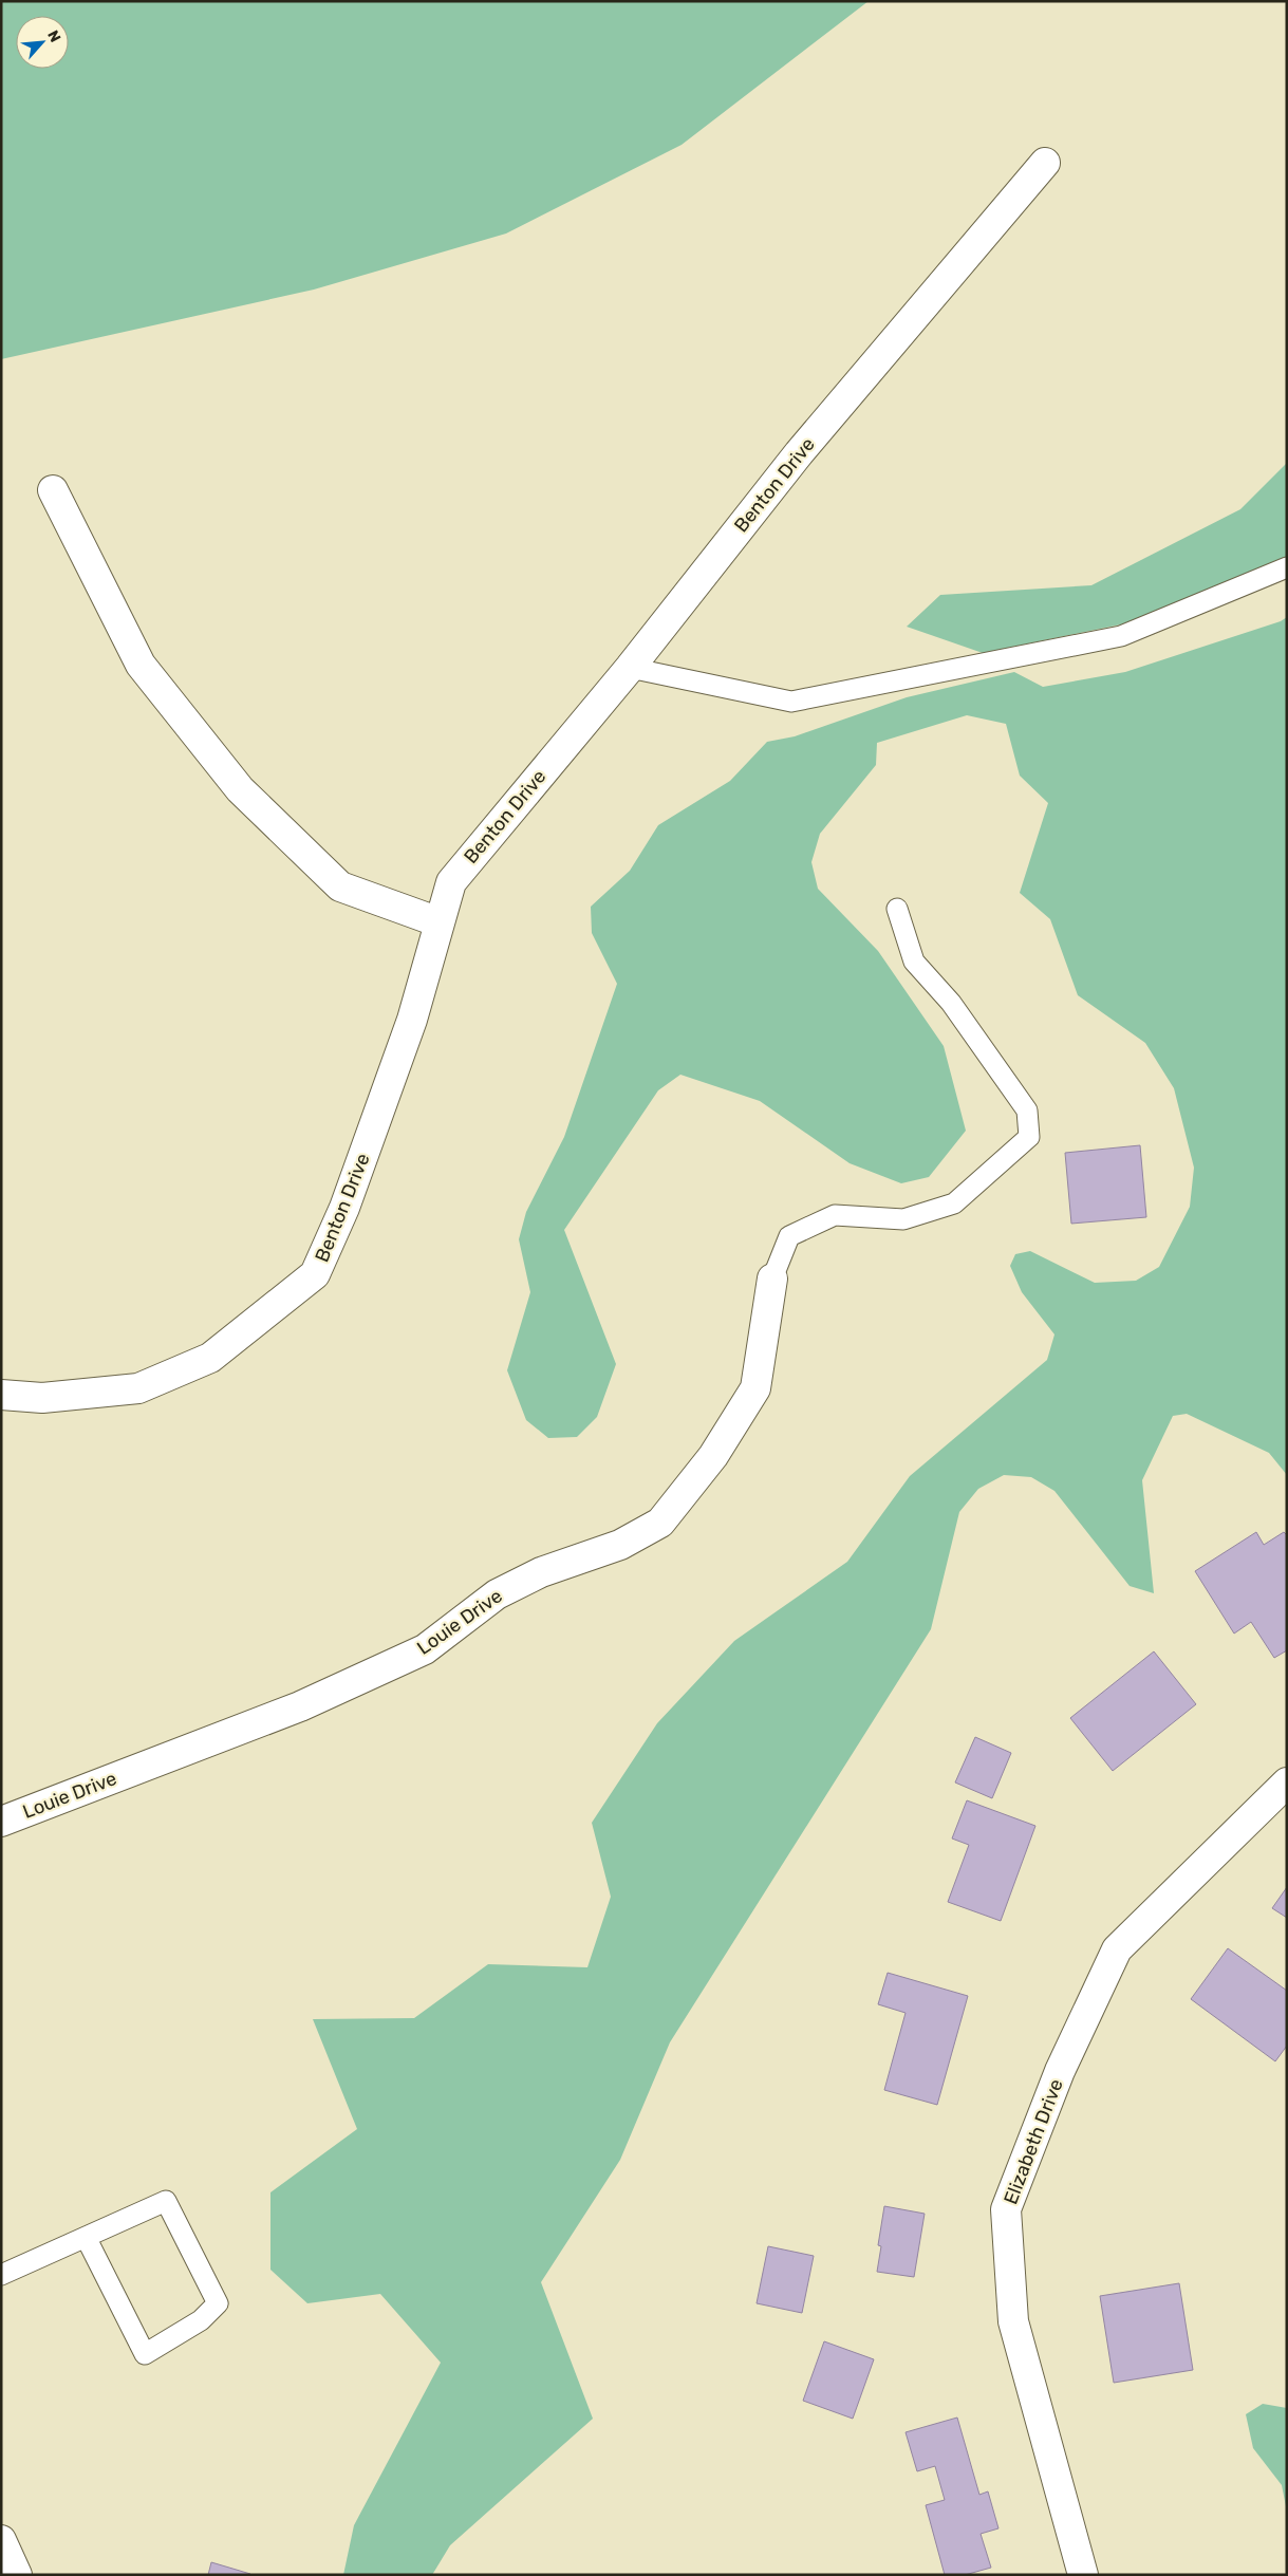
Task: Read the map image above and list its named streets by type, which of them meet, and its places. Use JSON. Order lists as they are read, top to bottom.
{
  "streets": {
    "street": ["Benton Drive", "Louie Drive", "Elizabeth Drive"]
  },
  "north": "top right"
}
